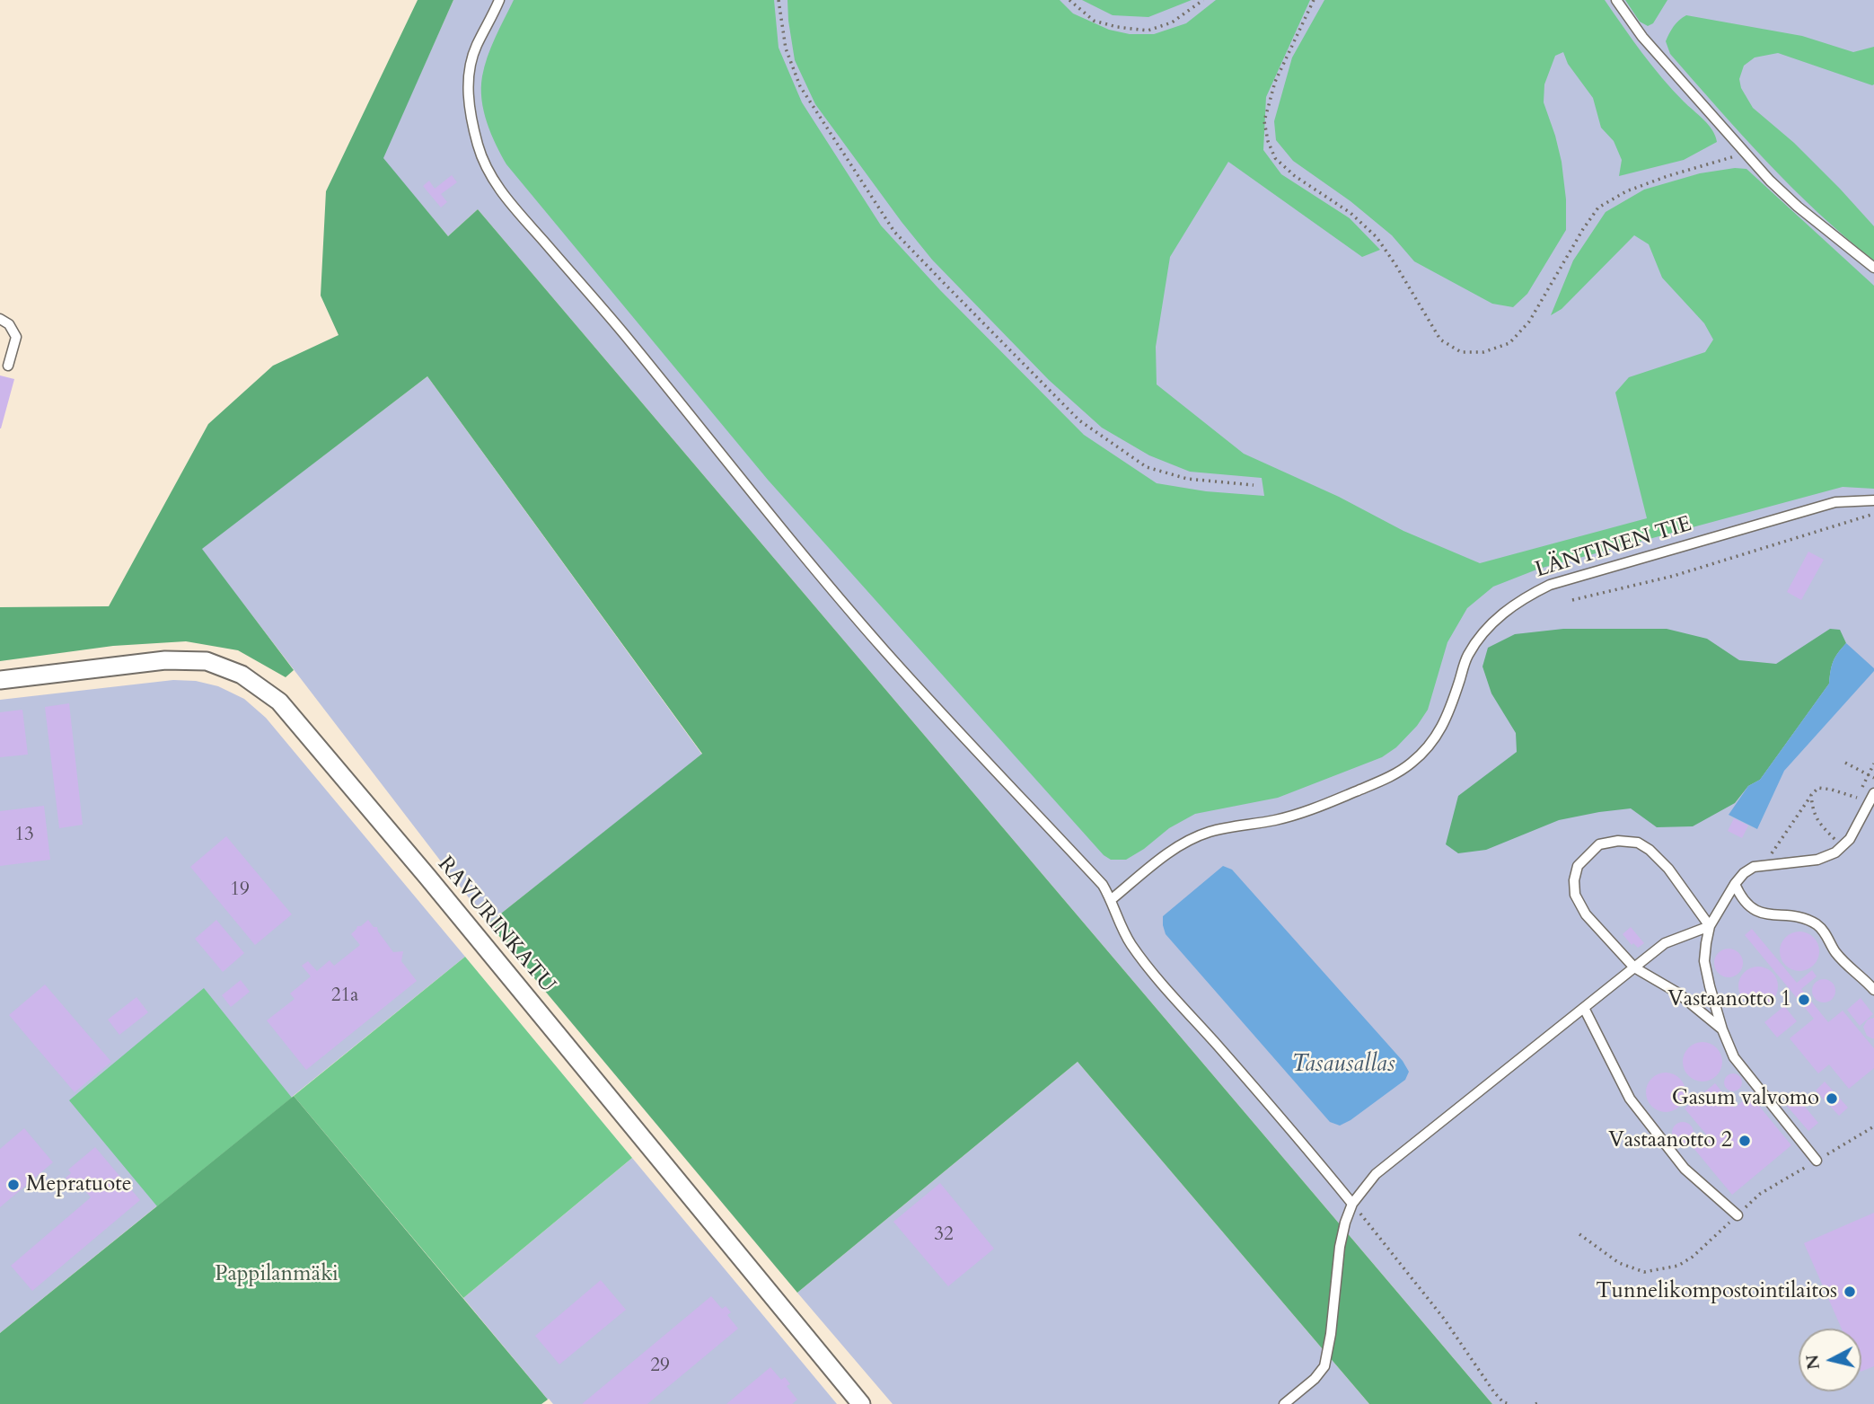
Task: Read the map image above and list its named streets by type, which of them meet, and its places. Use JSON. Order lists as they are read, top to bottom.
{
  "streets": {
    "street": ["RAVURINKATU"],
    "lane": ["LÄNTINEN TIE"]
  },
  "water": ["Tasausallas"],
  "parks": ["Pappilanmäki"],
  "places": [
    "Vastaanotto 1",
    "Gasum valvomo",
    "Vastaanotto 2",
    "Mepratuote",
    "Tunnelikompostointilaitos"
  ],
  "house_numbers": [
    "13",
    "19",
    "21a",
    "32",
    "29"
  ],
  "north": "left"
}
